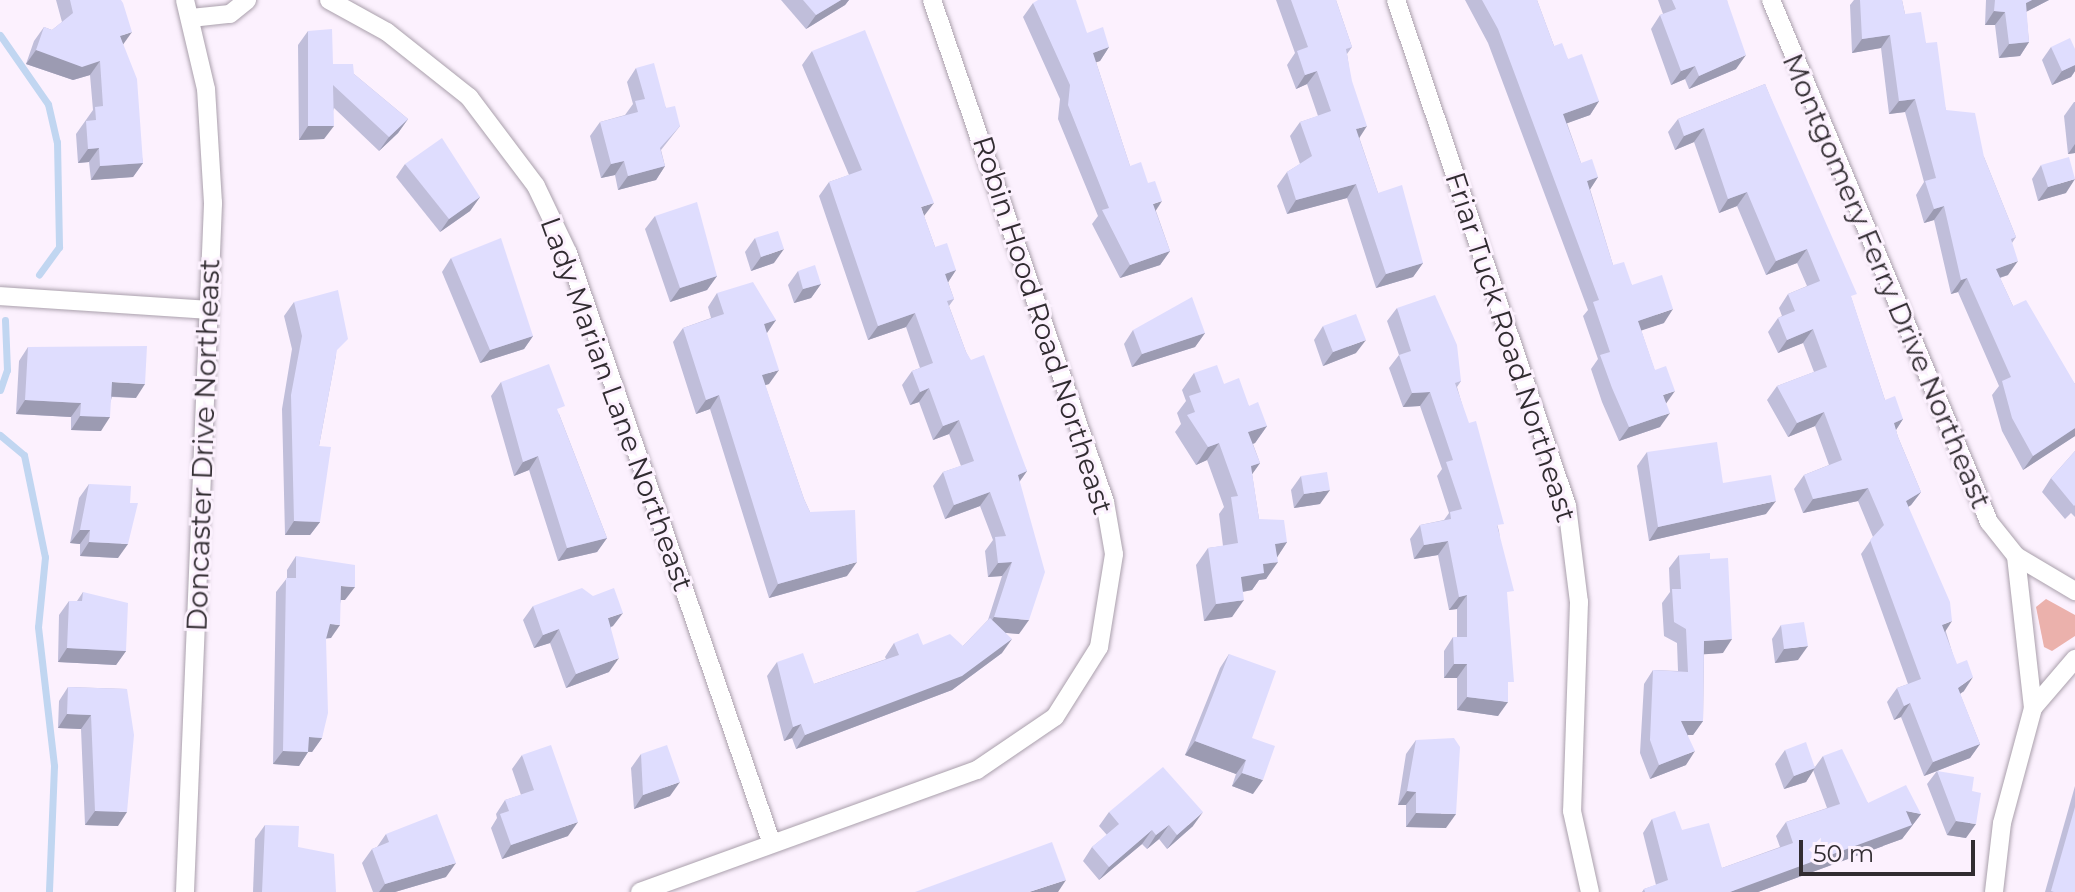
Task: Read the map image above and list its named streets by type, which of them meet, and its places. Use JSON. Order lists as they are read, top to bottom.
{
  "streets": {
    "street": [
      "Montgomery Ferry Drive Northeast",
      "Robin Hood Road Northeast",
      "Friar Tuck Road Northeast",
      "Lady Marian Lane Northeast",
      "Doncaster Drive Northeast"
    ]
  },
  "crossings": [
    ["Robin Hood Road Northeast", "Lady Marian Lane Northeast"]
  ],
  "scale_bar": "50 m"
}
